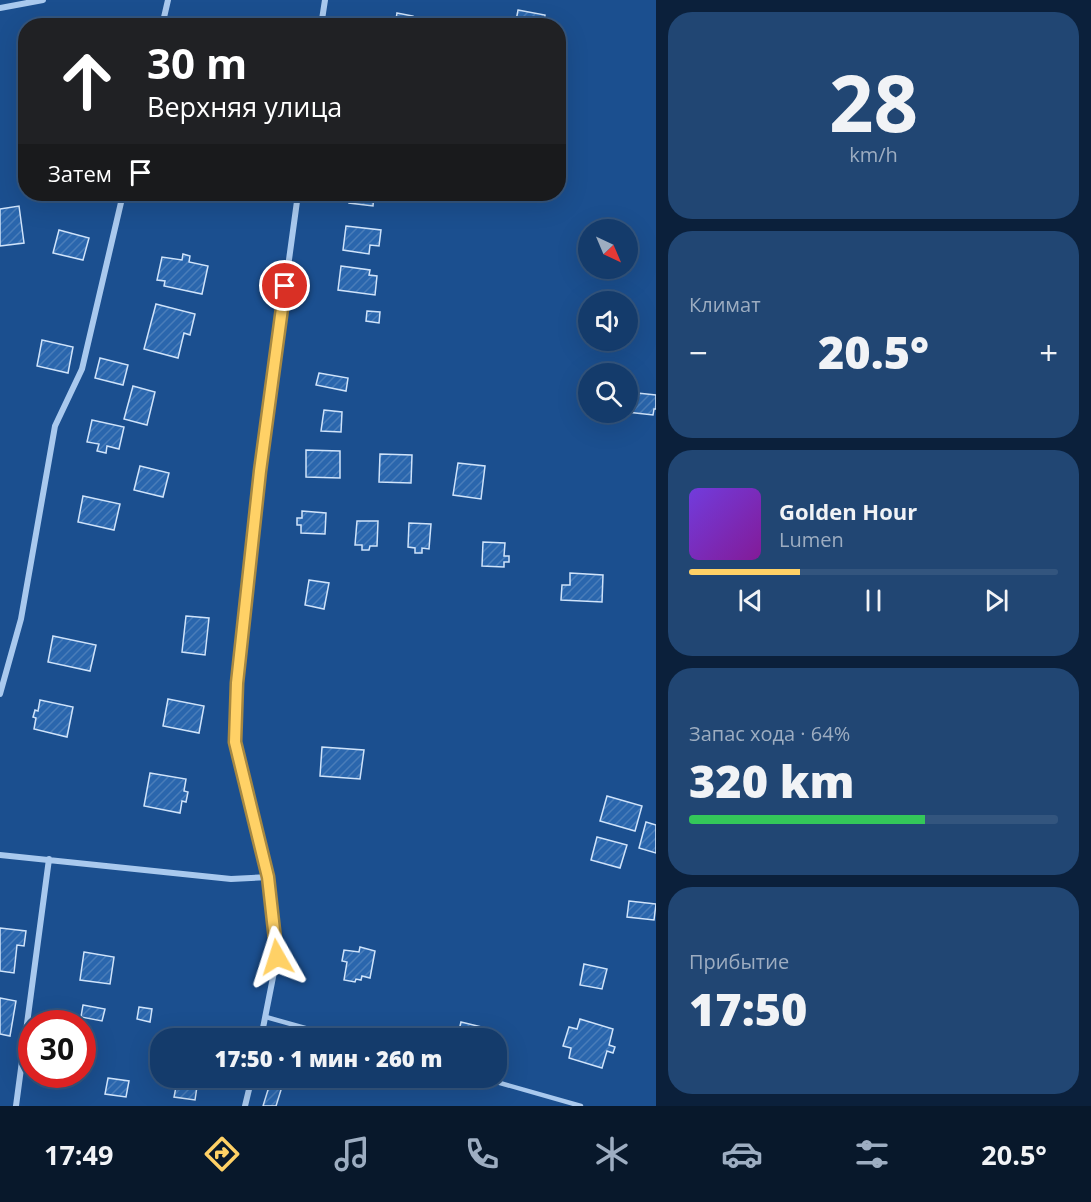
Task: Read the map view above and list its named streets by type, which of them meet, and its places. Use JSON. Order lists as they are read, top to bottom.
{
  "north": "bottom right",
  "page": {
    "tile": [
      ["28", "km/h"],
      "Климат",
      ["Запас хода · 64%", "320 km"],
      ["Прибытие", "17:50"]
    ],
    "turn": ["30 m", "Верхняя улица"],
    "then": "Затем",
    "heat": ["−", "20.5°", "+"],
    "song": ["Golden Hour", "Lumen"],
    "limit": "30",
    "trip": "17:50 · 1 мин · 260 m",
    "tabs": ["17:49", "20.5°"]
  }
}
